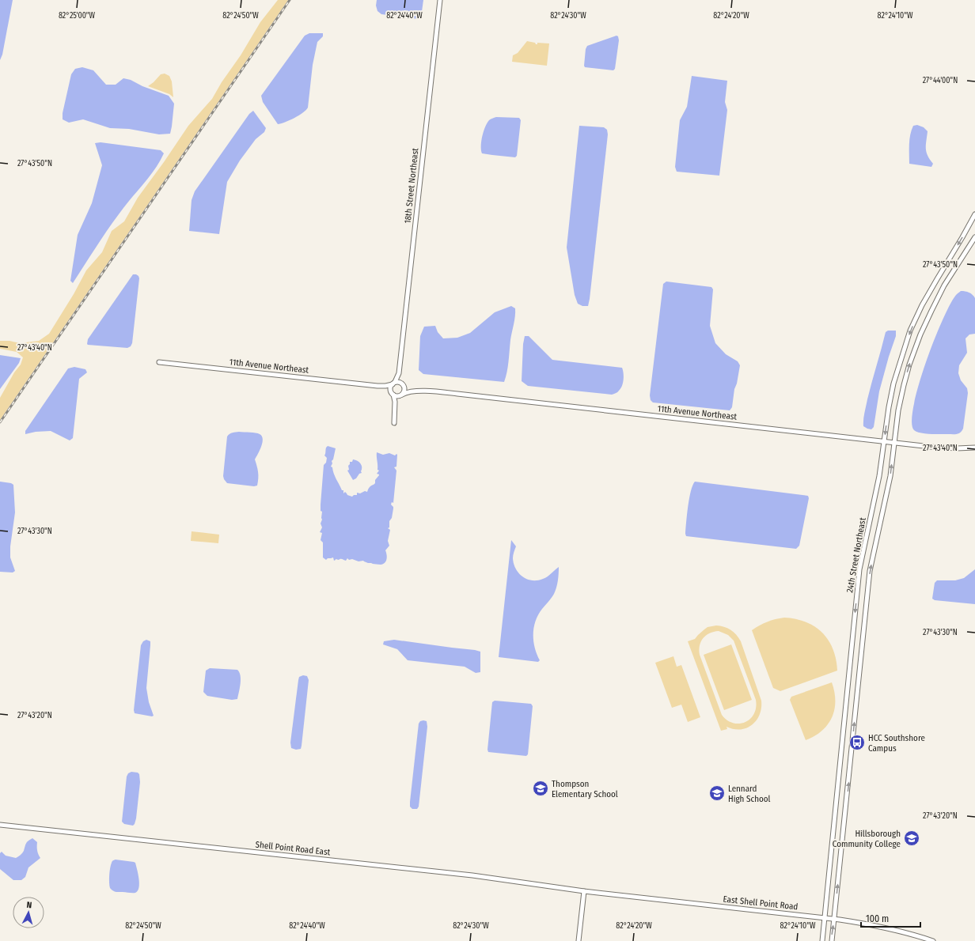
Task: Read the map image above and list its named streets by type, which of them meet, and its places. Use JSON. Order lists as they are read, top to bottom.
{
  "streets": {
    "street": [
      "18th Street Northeast",
      "11th Avenue Northeast",
      "24th Street Northeast",
      "Shell Point Road East",
      "East Shell Point Road"
    ]
  },
  "crossings": [
    ["18th Street Northeast", "11th Avenue Northeast"],
    ["11th Avenue Northeast", "24th Street Northeast"],
    ["24th Street Northeast", "East Shell Point Road"],
    ["Shell Point Road East", "East Shell Point Road"]
  ],
  "places": {
    "bus stop": ["HCC Southshore Campus"],
    "school or university": ["Thompson Elementary School", "Lennard High School", "Hillsborough Community College"]
  },
  "scale_bar": "100 m",
  "north": "top",
  "coordinates": [
    "82°25'00\"W",
    "82°24'50\"W",
    "82°24'40\"W",
    "82°24'30\"W",
    "82°24'20\"W",
    "82°24'10\"W",
    "27°44'00\"N",
    "27°43'50\"N",
    "27°43'40\"N",
    "27°43'30\"N",
    "27°43'20\"N"
  ]
}
